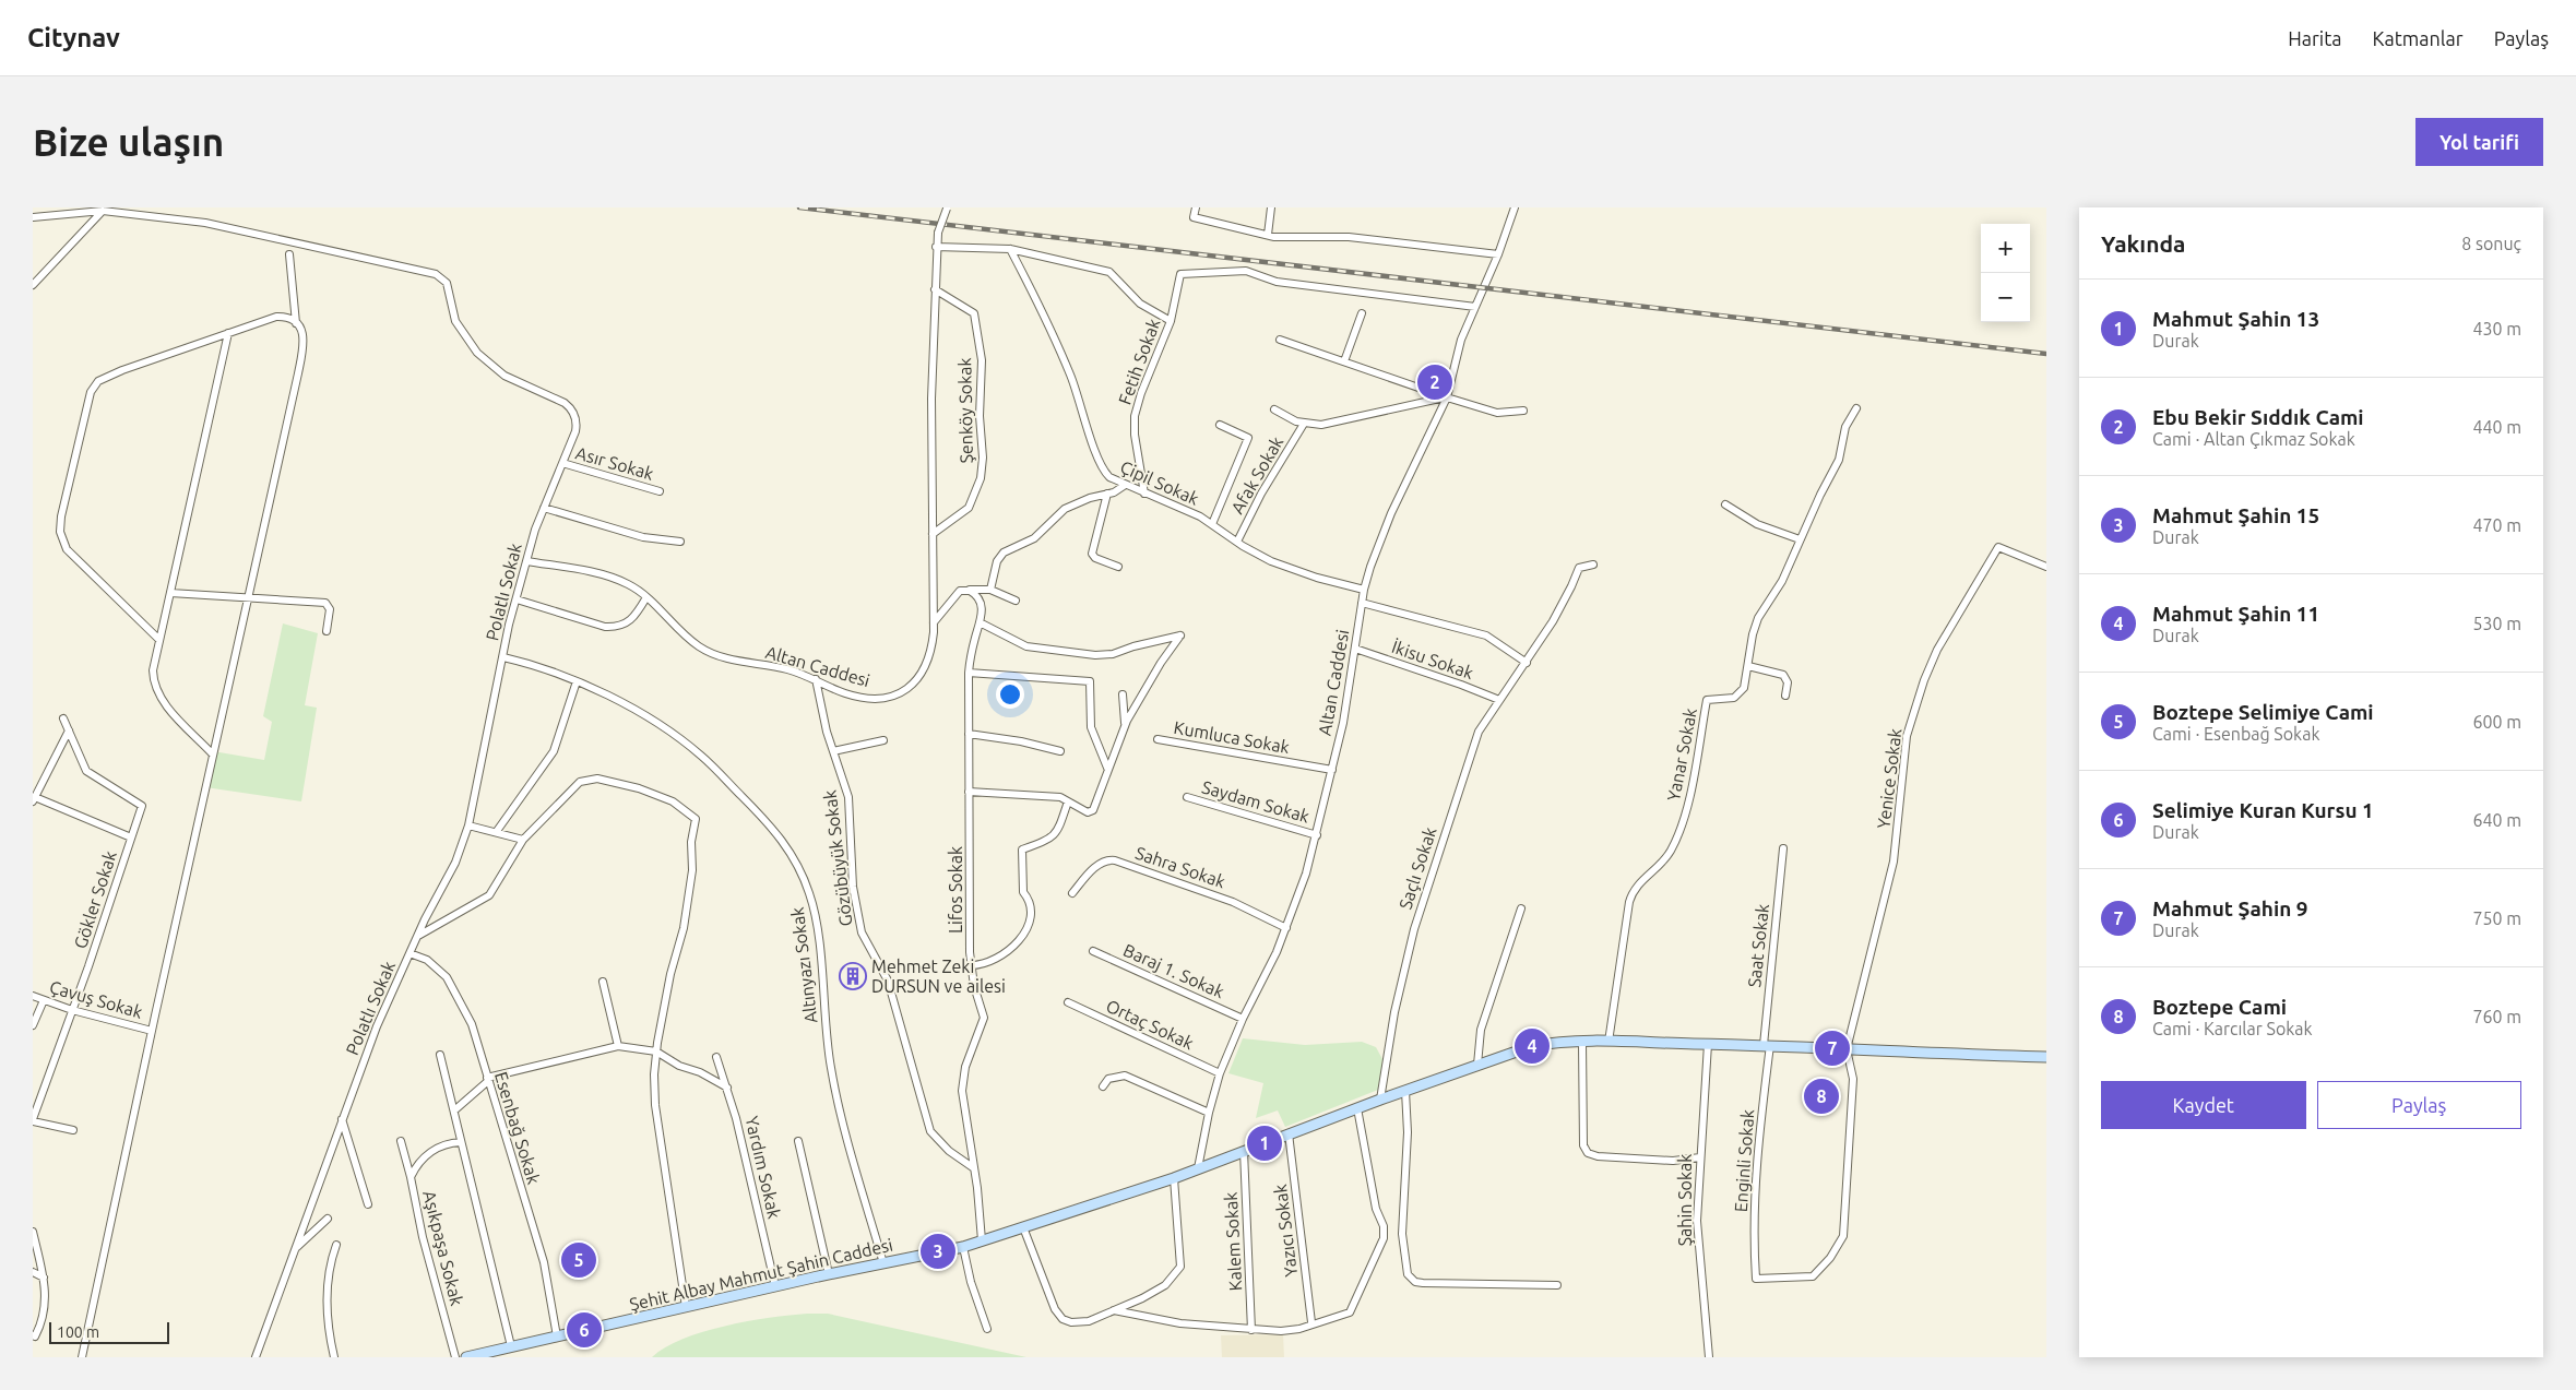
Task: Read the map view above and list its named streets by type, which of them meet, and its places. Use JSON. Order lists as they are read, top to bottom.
{
  "streets": {
    "street": [
      "Fetih Sokak",
      "Şenköy Sokak",
      "Asır Sokak",
      "Afak Sokak",
      "Çipil Sokak",
      "Polatlı Sokak",
      "İkisu Sokak",
      "Altan Caddesi",
      "Kumluca Sokak",
      "Yanar Sokak",
      "Yenice Sokak",
      "Saydam Sokak",
      "Gözübüyük Sokak",
      "Sahra Sokak",
      "Saçlı Sokak",
      "Lifos Sokak",
      "Gökler Sokak",
      "Saat Sokak",
      "Altınyazı Sokak",
      "Baraj 1. Sokak",
      "Çavuş Sokak",
      "Ortaç Sokak",
      "Esenbağ Sokak",
      "Enginli Sokak",
      "Yardım Sokak",
      "Şahin Sokak",
      "Yazıcı Sokak",
      "Kalem Sokak",
      "Aşıkpaşa Sokak",
      "Şehit Albay Mahmut Şahin Caddesi"
    ]
  },
  "crossings": [
    ["Fetih Sokak", "Çipil Sokak"],
    ["Fetih Sokak", "Altan Caddesi"],
    ["Şenköy Sokak", "Altan Caddesi"],
    ["Asır Sokak", "Polatlı Sokak"],
    ["Afak Sokak", "Çipil Sokak"],
    ["Çipil Sokak", "Altan Caddesi"],
    ["Polatlı Sokak", "Altan Caddesi"],
    ["Polatlı Sokak", "Altınyazı Sokak"],
    ["Polatlı Sokak", "Esenbağ Sokak"],
    ["İkisu Sokak", "Altan Caddesi"],
    ["İkisu Sokak", "Saçlı Sokak"],
    ["Altan Caddesi", "Kumluca Sokak"],
    ["Altan Caddesi", "Saydam Sokak"],
    ["Altan Caddesi", "Gözübüyük Sokak"],
    ["Altan Caddesi", "Sahra Sokak"],
    ["Altan Caddesi", "Baraj 1. Sokak"],
    ["Altan Caddesi", "Ortaç Sokak"],
    ["Altan Caddesi", "Şehit Albay Mahmut Şahin Caddesi"],
    ["Yanar Sokak", "Şehit Albay Mahmut Şahin Caddesi"],
    ["Yenice Sokak", "Enginli Sokak"],
    ["Yenice Sokak", "Şehit Albay Mahmut Şahin Caddesi"],
    ["Gözübüyük Sokak", "Lifos Sokak"],
    ["Saçlı Sokak", "Şehit Albay Mahmut Şahin Caddesi"],
    ["Lifos Sokak", "Şehit Albay Mahmut Şahin Caddesi"],
    ["Gökler Sokak", "Çavuş Sokak"],
    ["Saat Sokak", "Enginli Sokak"],
    ["Saat Sokak", "Şehit Albay Mahmut Şahin Caddesi"],
    ["Altınyazı Sokak", "Şehit Albay Mahmut Şahin Caddesi"],
    ["Esenbağ Sokak", "Şehit Albay Mahmut Şahin Caddesi"],
    ["Enginli Sokak", "Şehit Albay Mahmut Şahin Caddesi"],
    ["Yardım Sokak", "Şehit Albay Mahmut Şahin Caddesi"],
    ["Şahin Sokak", "Şehit Albay Mahmut Şahin Caddesi"],
    ["Yazıcı Sokak", "Şehit Albay Mahmut Şahin Caddesi"],
    ["Kalem Sokak", "Şehit Albay Mahmut Şahin Caddesi"]
  ],
  "places": {
    "building": ["Mehmet Zeki DURSUN ve ailesi"]
  },
  "scale_bar": "100 m",
  "page": {
    "header": "Citynav",
    "nav": ["Harita", "Katmanlar", "Paylaş"],
    "buttons": [
      "Yol tarifi",
      ["Kaydet", "Paylaş"]
    ],
    "title": "Bize ulaşın",
    "heading": ["Yakında", "8 sonuç"],
    "map_buttons": ["+", "−"],
    "list": [
      {
        "mark": "1",
        "name": "Mahmut Şahin 13",
        "note": "Durak",
        "value": "430 m"
      },
      {
        "mark": "2",
        "name": "Ebu Bekir Sıddık Cami",
        "note": "Cami · Altan Çıkmaz Sokak",
        "value": "440 m"
      },
      {
        "mark": "3",
        "name": "Mahmut Şahin 15",
        "note": "Durak",
        "value": "470 m"
      },
      {
        "mark": "4",
        "name": "Mahmut Şahin 11",
        "note": "Durak",
        "value": "530 m"
      },
      {
        "mark": "5",
        "name": "Boztepe Selimiye Cami",
        "note": "Cami · Esenbağ Sokak",
        "value": "600 m"
      },
      {
        "mark": "6",
        "name": "Selimiye Kuran Kursu 1",
        "note": "Durak",
        "value": "640 m"
      },
      {
        "mark": "7",
        "name": "Mahmut Şahin 9",
        "note": "Durak",
        "value": "750 m"
      },
      {
        "mark": "8",
        "name": "Boztepe Cami",
        "note": "Cami · Karcılar Sokak",
        "value": "760 m"
      }
    ],
    "pins": [
      "2",
      "4",
      "7",
      "8",
      "1",
      "3",
      "5",
      "6"
    ],
    "scale": "100 m"
  }
}
